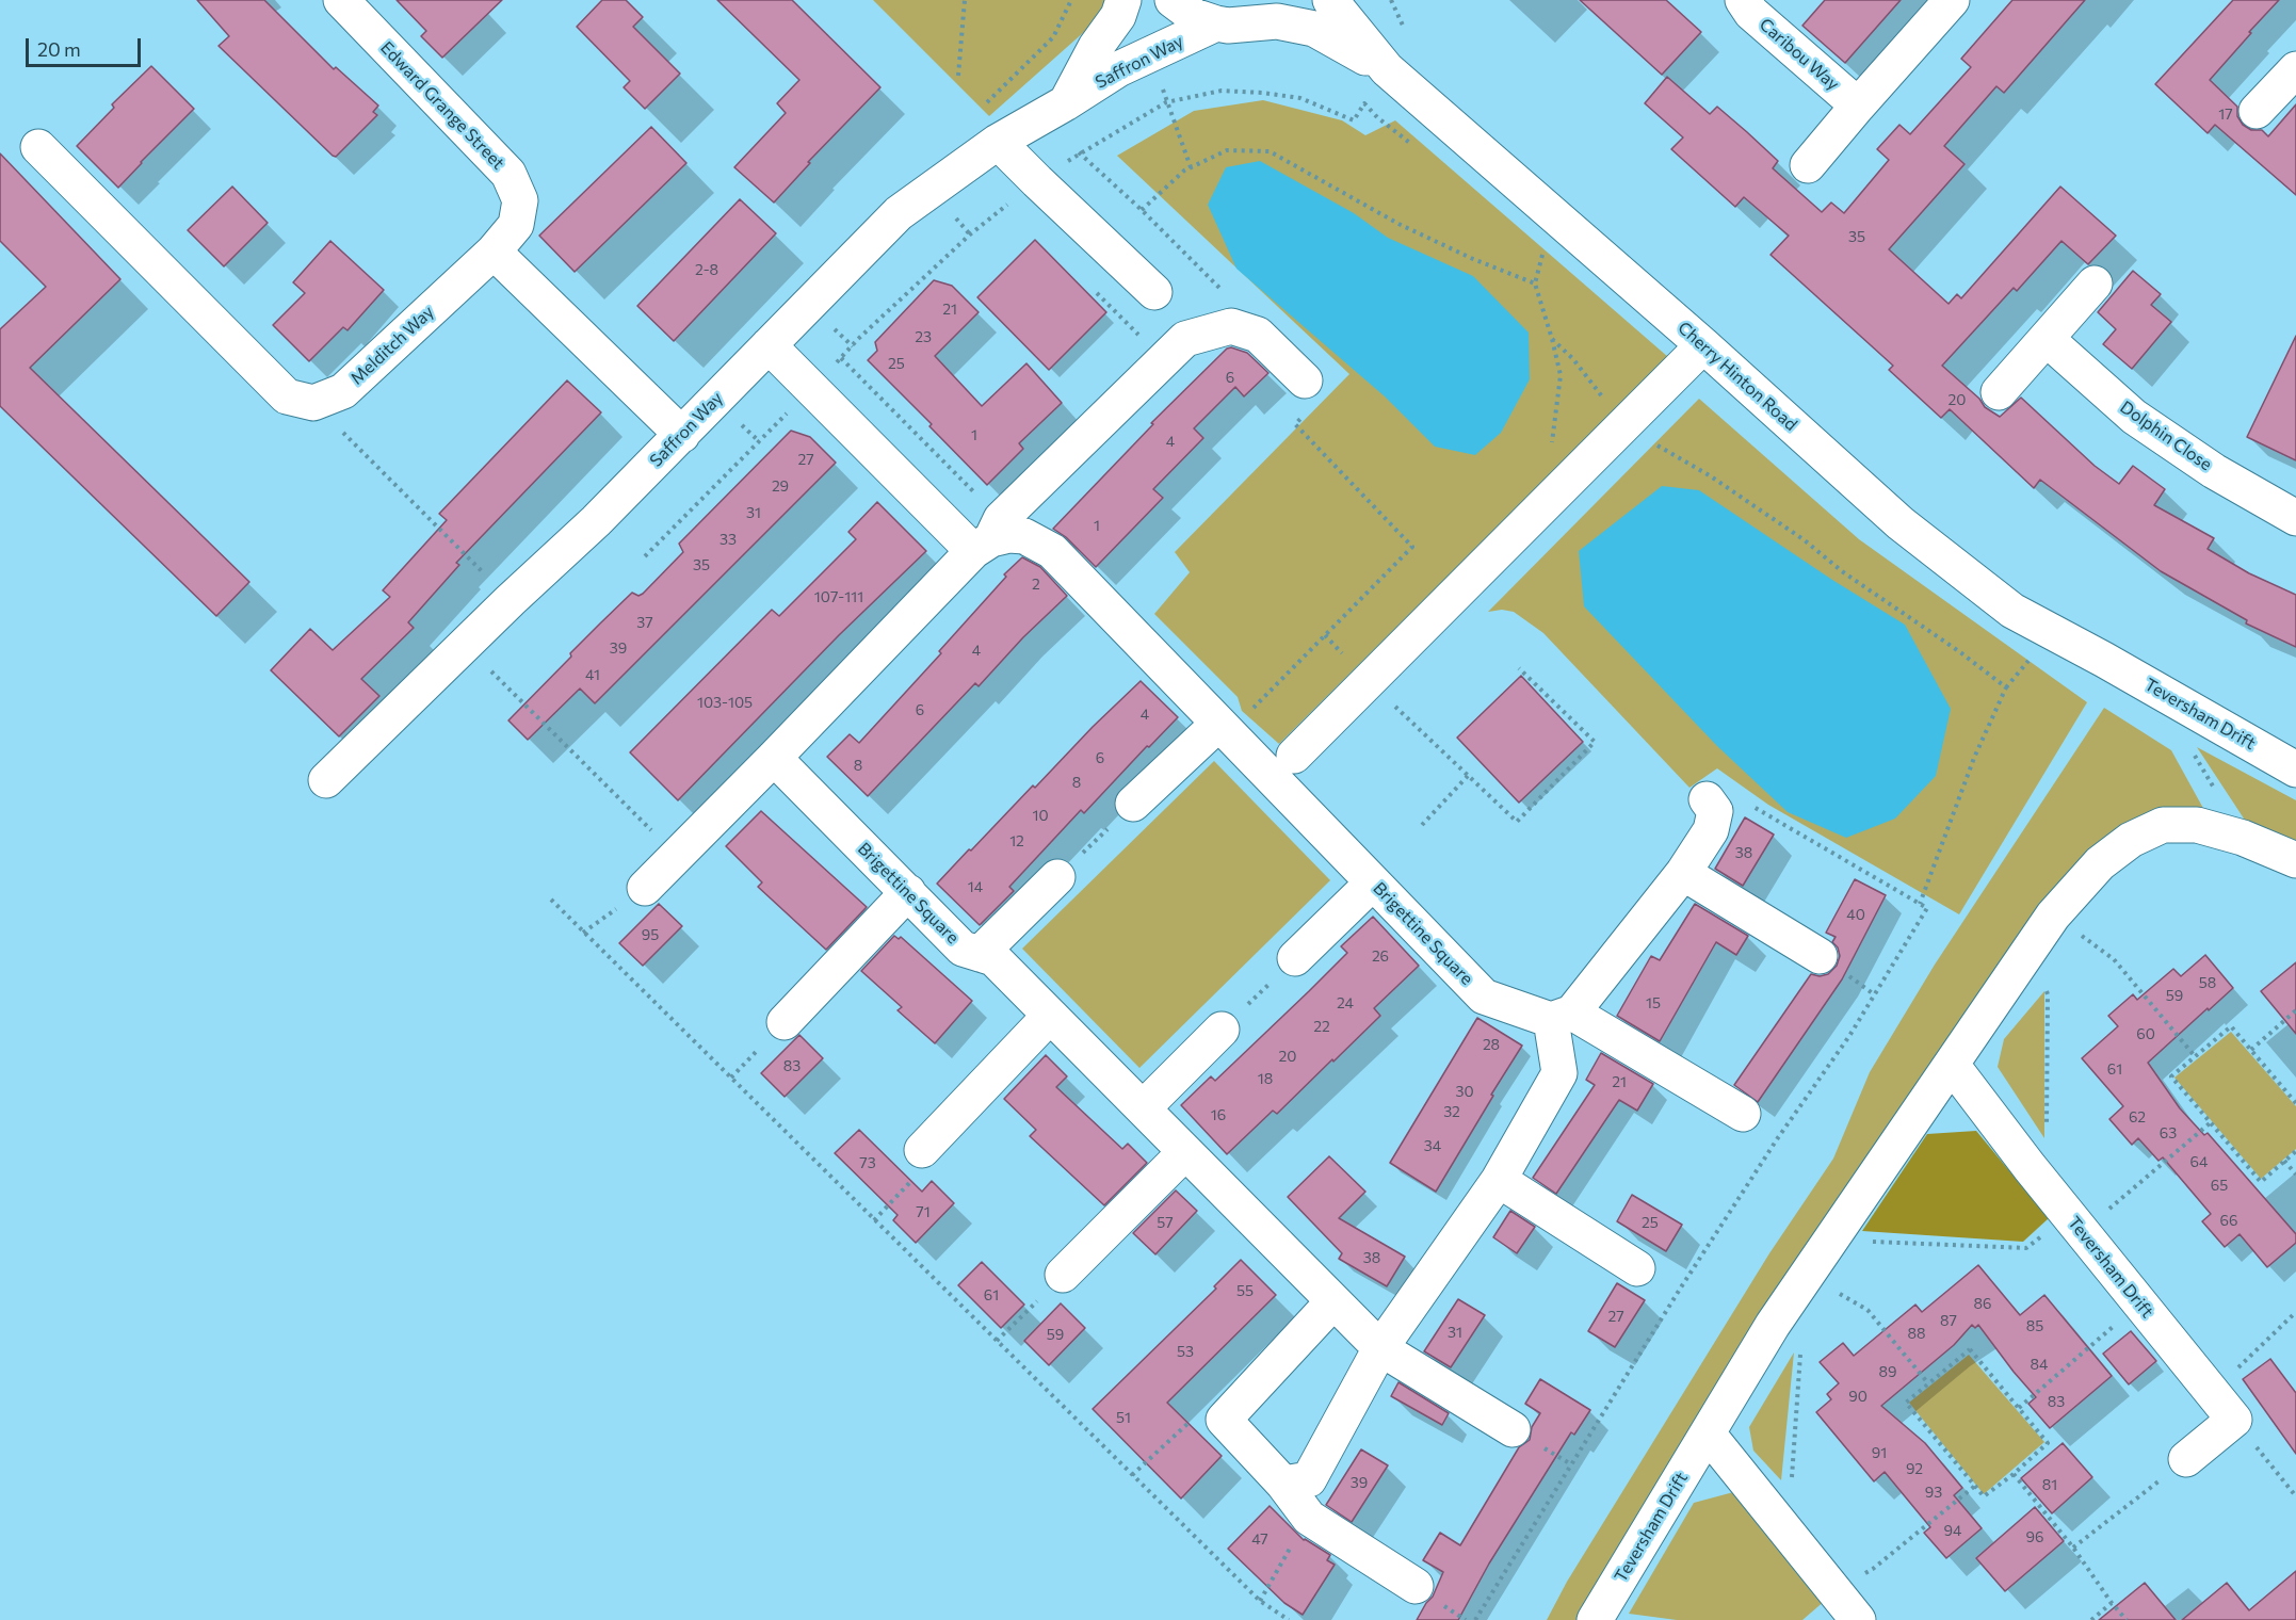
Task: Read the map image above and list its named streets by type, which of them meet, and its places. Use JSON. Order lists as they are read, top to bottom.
{
  "streets": {
    "street": [
      "Caribou Way",
      "Saffron Way",
      "Edward Grange Street",
      "Melditch Way",
      "Cherry Hinton Road",
      "Dolphin Close",
      "Teversham Drift",
      "Brigettine Square"
    ]
  },
  "crossings": [
    ["Edward Grange Street", "Melditch Way"],
    ["Cherry Hinton Road", "Teversham Drift"]
  ],
  "house_numbers": [
    "17",
    "35",
    "2-8",
    "21",
    "23",
    "25",
    "6",
    "20",
    "1",
    "4",
    "27",
    "29",
    "31",
    "1",
    "33",
    "35",
    "2",
    "107-111",
    "37",
    "39",
    "4",
    "41",
    "103-105",
    "6",
    "4",
    "6",
    "8",
    "8",
    "10",
    "12",
    "38",
    "14",
    "40",
    "95",
    "26",
    "58",
    "59",
    "24",
    "15",
    "22",
    "60",
    "28",
    "20",
    "83",
    "61",
    "18",
    "21",
    "30",
    "32",
    "16",
    "62",
    "63",
    "34",
    "64",
    "73",
    "65",
    "71",
    "66",
    "57",
    "25",
    "38",
    "55",
    "61",
    "86",
    "27",
    "87",
    "85",
    "31",
    "88",
    "59",
    "53",
    "84",
    "89",
    "90",
    "83",
    "51",
    "91",
    "92",
    "39",
    "81",
    "93",
    "94",
    "96",
    "47"
  ],
  "scale_bar": "20 m"
}
